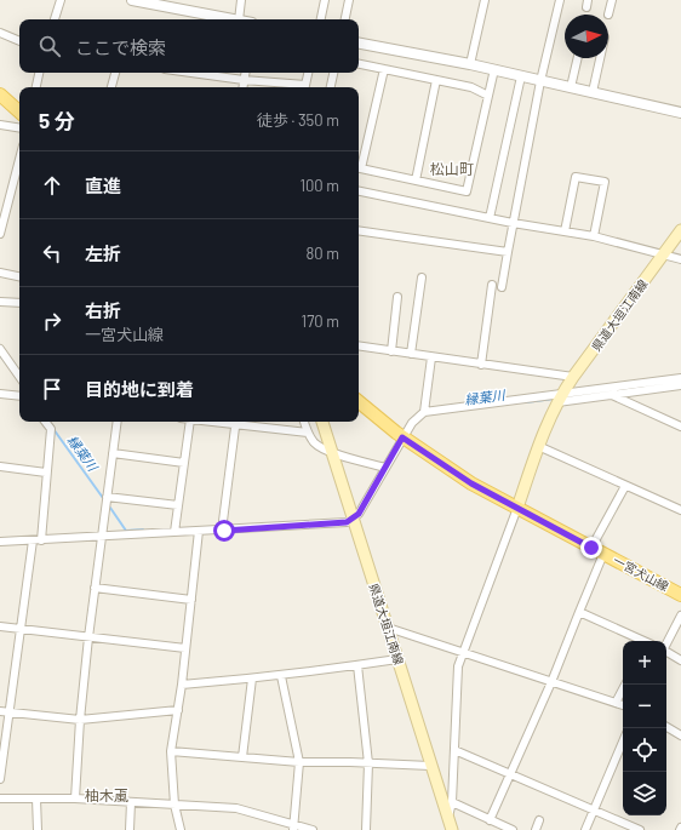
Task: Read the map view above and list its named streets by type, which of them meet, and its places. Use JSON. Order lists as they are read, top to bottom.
{
  "streets": {
    "main road": ["県道大垣江南線", "一宮犬山線"]
  },
  "crossings": [
    ["県道大垣江南線", "一宮犬山線"]
  ],
  "districts": ["松山町", "柚木颪"],
  "water": ["縁葉川"],
  "north": "right",
  "page": {
    "search": "ここで検索",
    "heading": ["5 分", "徒歩 · 350 m"],
    "list": [
      ["直進", "100 m"],
      ["左折", "80 m"],
      ["右折", "一宮犬山線", "170 m"],
      "目的地に到着"
    ],
    "map_buttons": ["+", "−"]
  }
}
